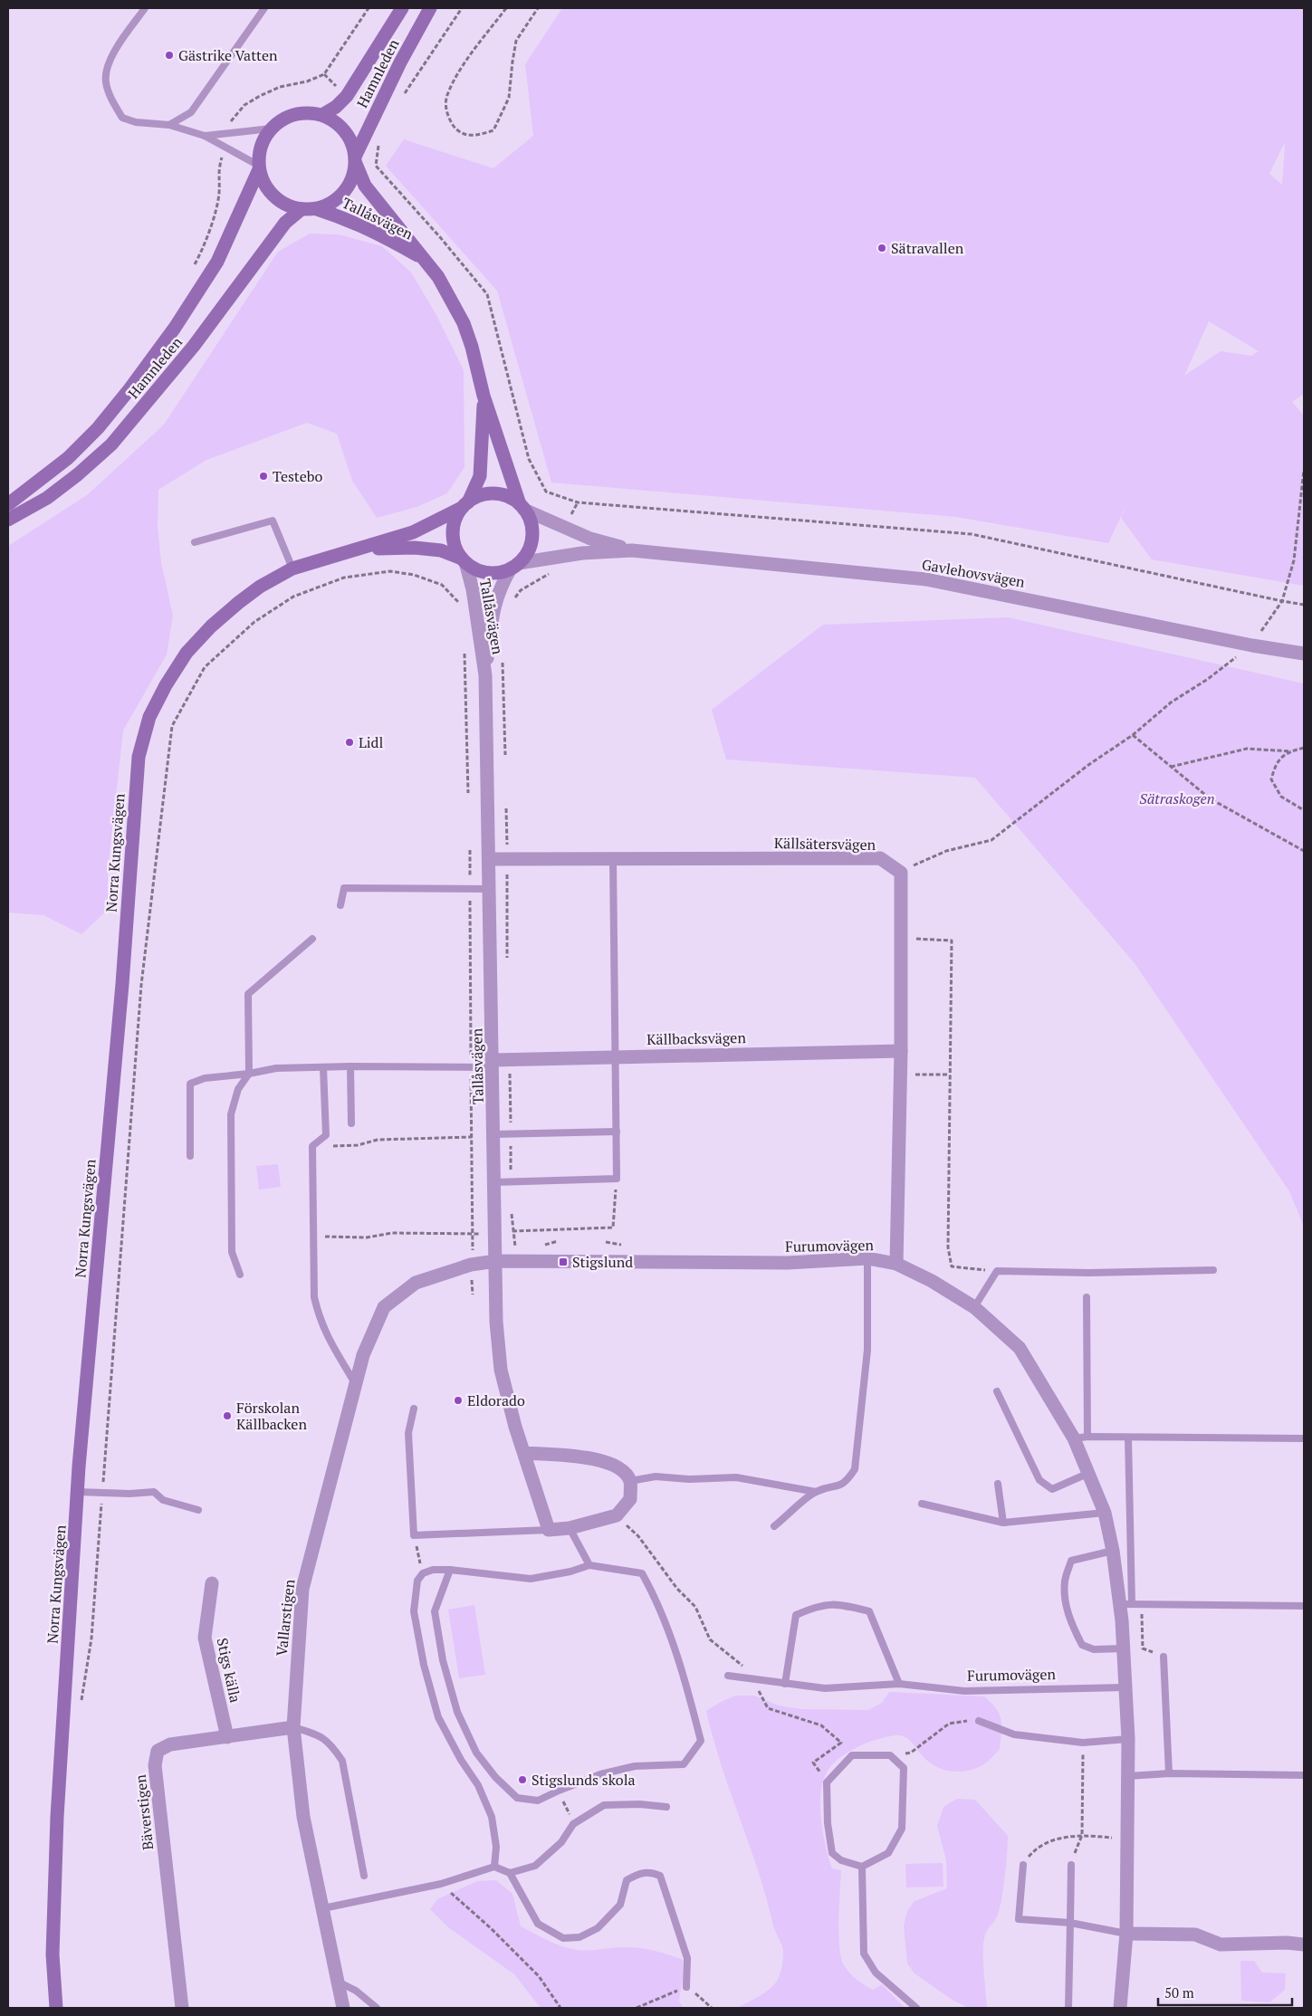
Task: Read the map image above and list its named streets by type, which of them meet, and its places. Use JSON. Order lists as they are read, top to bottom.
{
  "streets": {
    "street": [
      "Hamnleden",
      "Tallåsvägen",
      "Gavlehovsvägen",
      "Källsätersvägen",
      "Norra Kungsvägen",
      "Källbacksvägen",
      "Furumovägen",
      "Vallarstigen",
      "Stigs källa",
      "Bäverstigen"
    ]
  },
  "crossings": [
    ["Hamnleden", "Tallåsvägen"],
    ["Tallåsvägen", "Gavlehovsvägen"],
    ["Tallåsvägen", "Källsätersvägen"],
    ["Tallåsvägen", "Norra Kungsvägen"],
    ["Tallåsvägen", "Källbacksvägen"],
    ["Tallåsvägen", "Furumovägen"],
    ["Tallåsvägen", "Vallarstigen"],
    ["Gavlehovsvägen", "Norra Kungsvägen"],
    ["Furumovägen", "Vallarstigen"],
    ["Vallarstigen", "Bäverstigen"],
    ["Stigs källa", "Bäverstigen"]
  ],
  "parks": ["Sätraskogen"],
  "places": {
    "other": [
      "Gästrike Vatten",
      "Sätravallen",
      "Testebo",
      "Lidl",
      "Eldorado",
      "Förskolan Källbacken",
      "Stigslunds skola"
    ],
    "transit": ["Stigslund"]
  },
  "scale_bar": "50 m"
}
